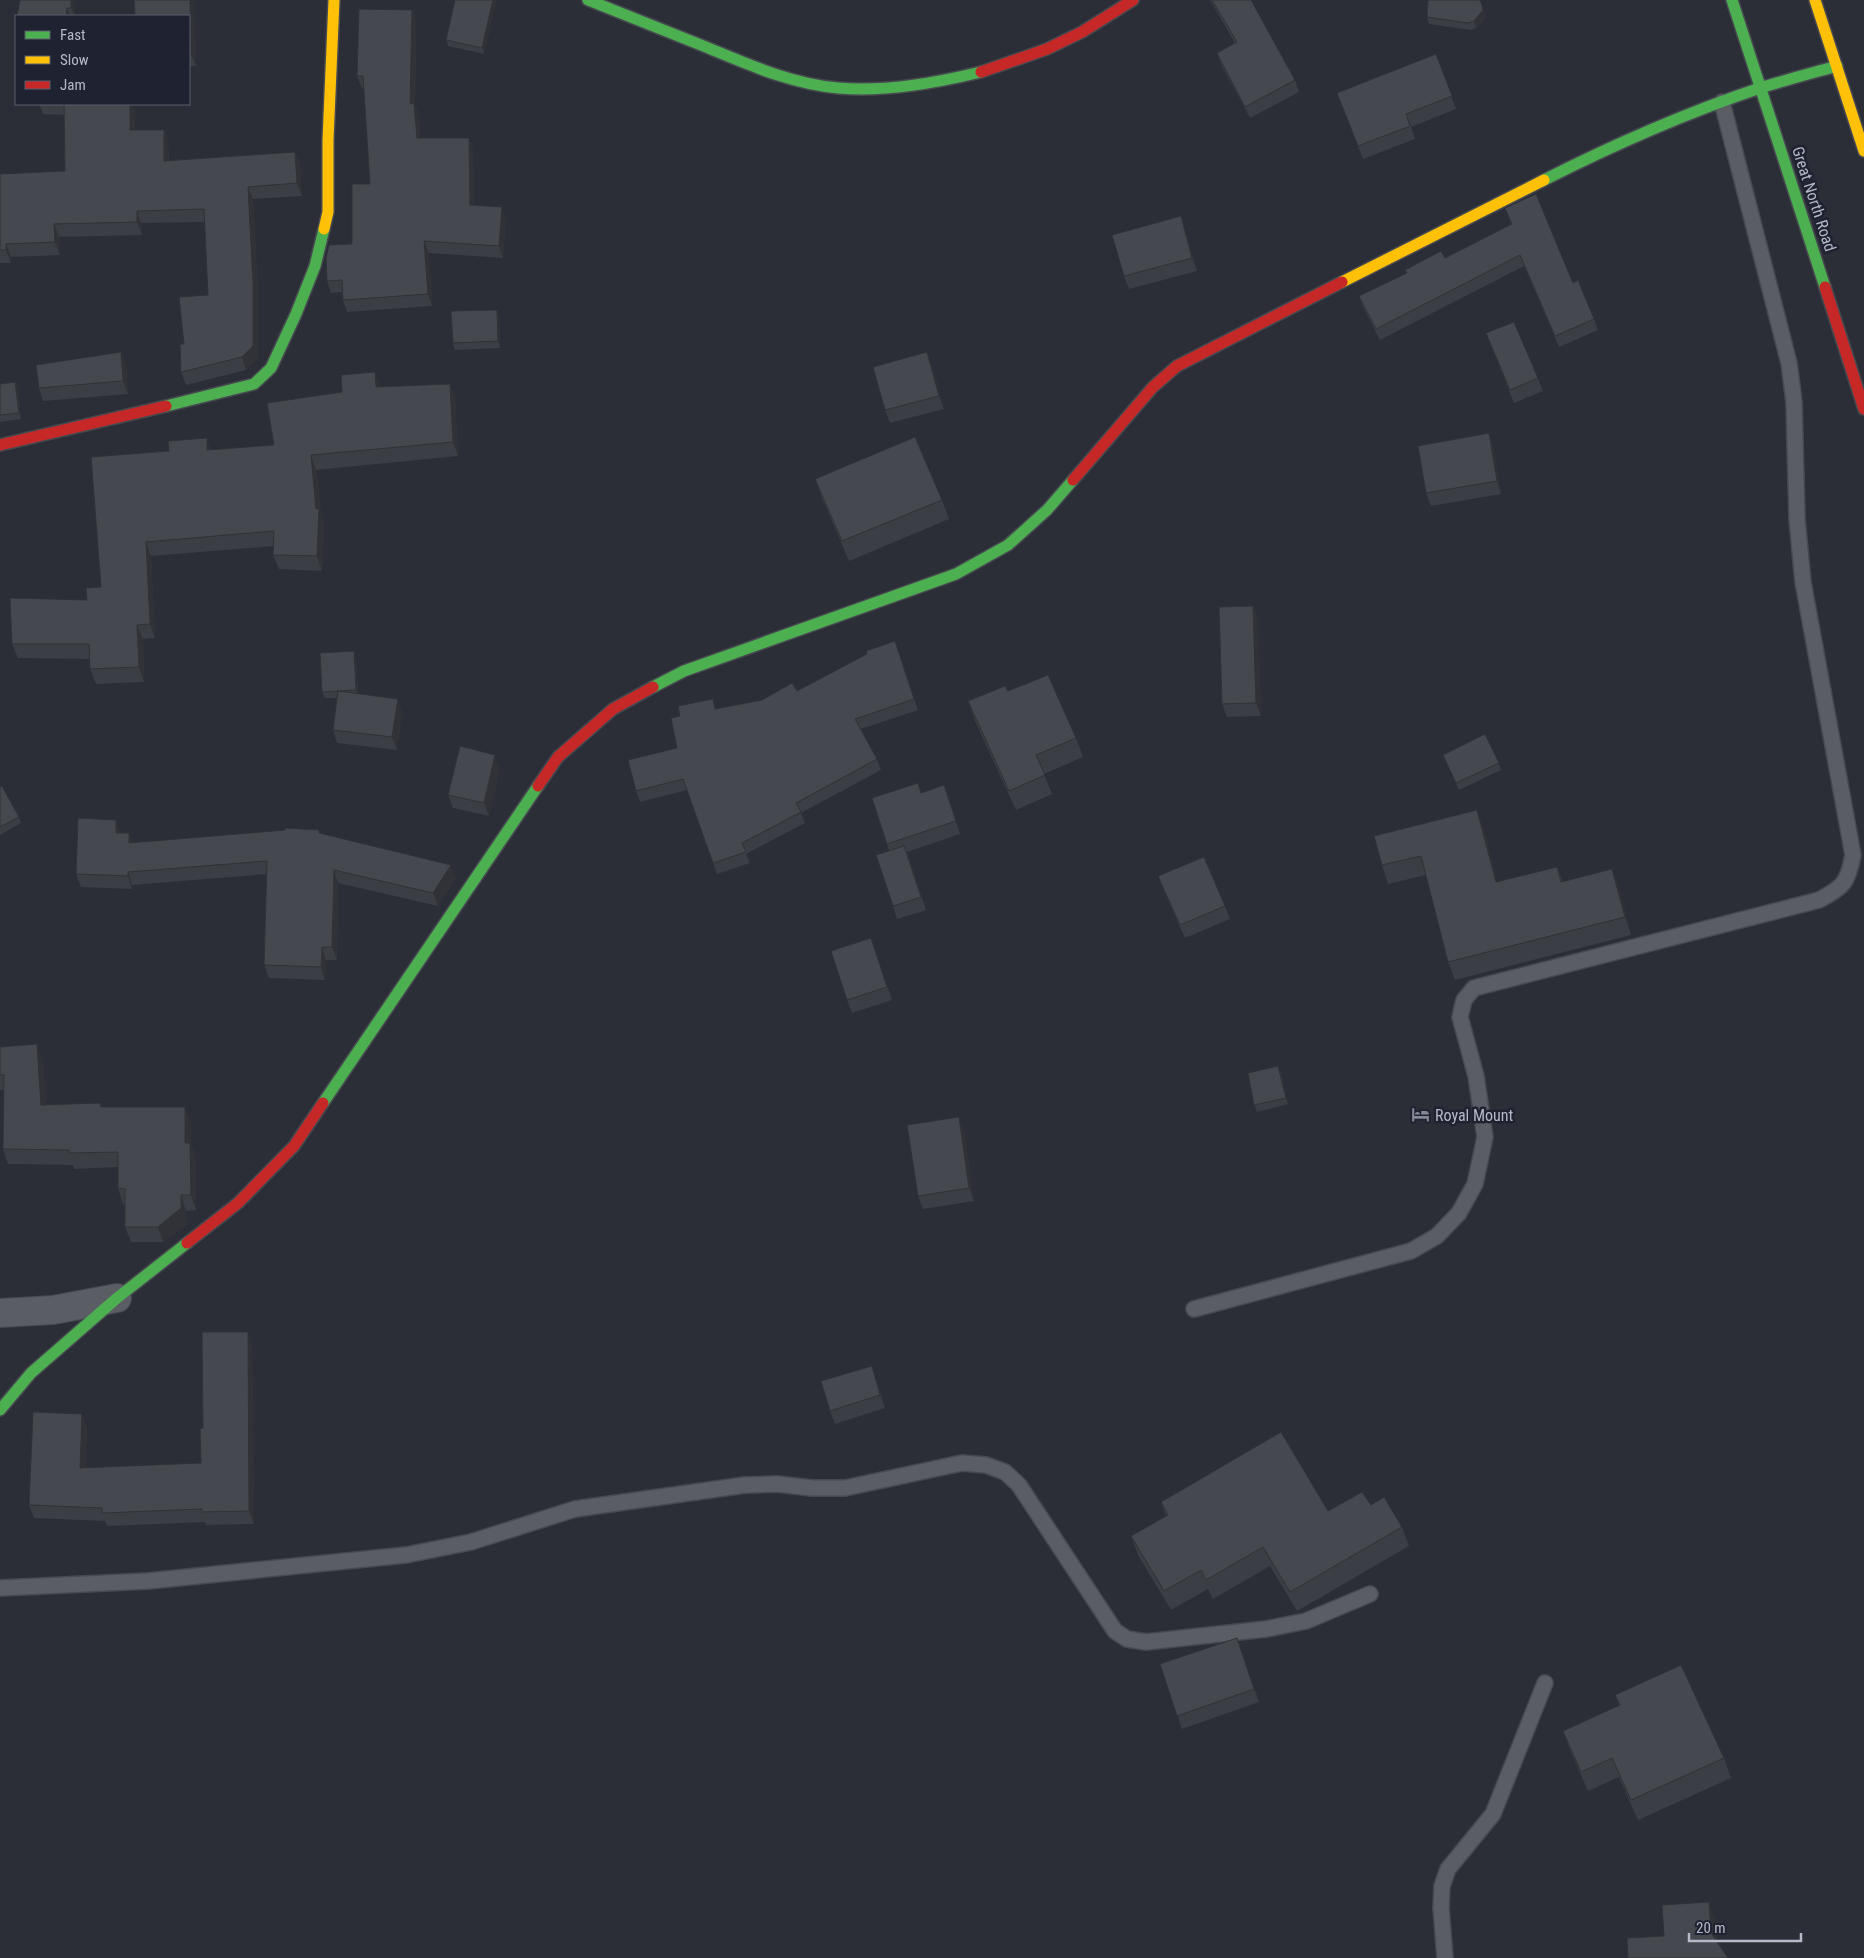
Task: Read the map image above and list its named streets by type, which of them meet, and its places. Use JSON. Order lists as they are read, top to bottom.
{
  "streets": {
    "main road": ["Great North Road"]
  },
  "places": {
    "hotel": ["Royal Mount"]
  },
  "legend": ["Fast", "Slow", "Jam"],
  "scale_bar": "20 m"
}
